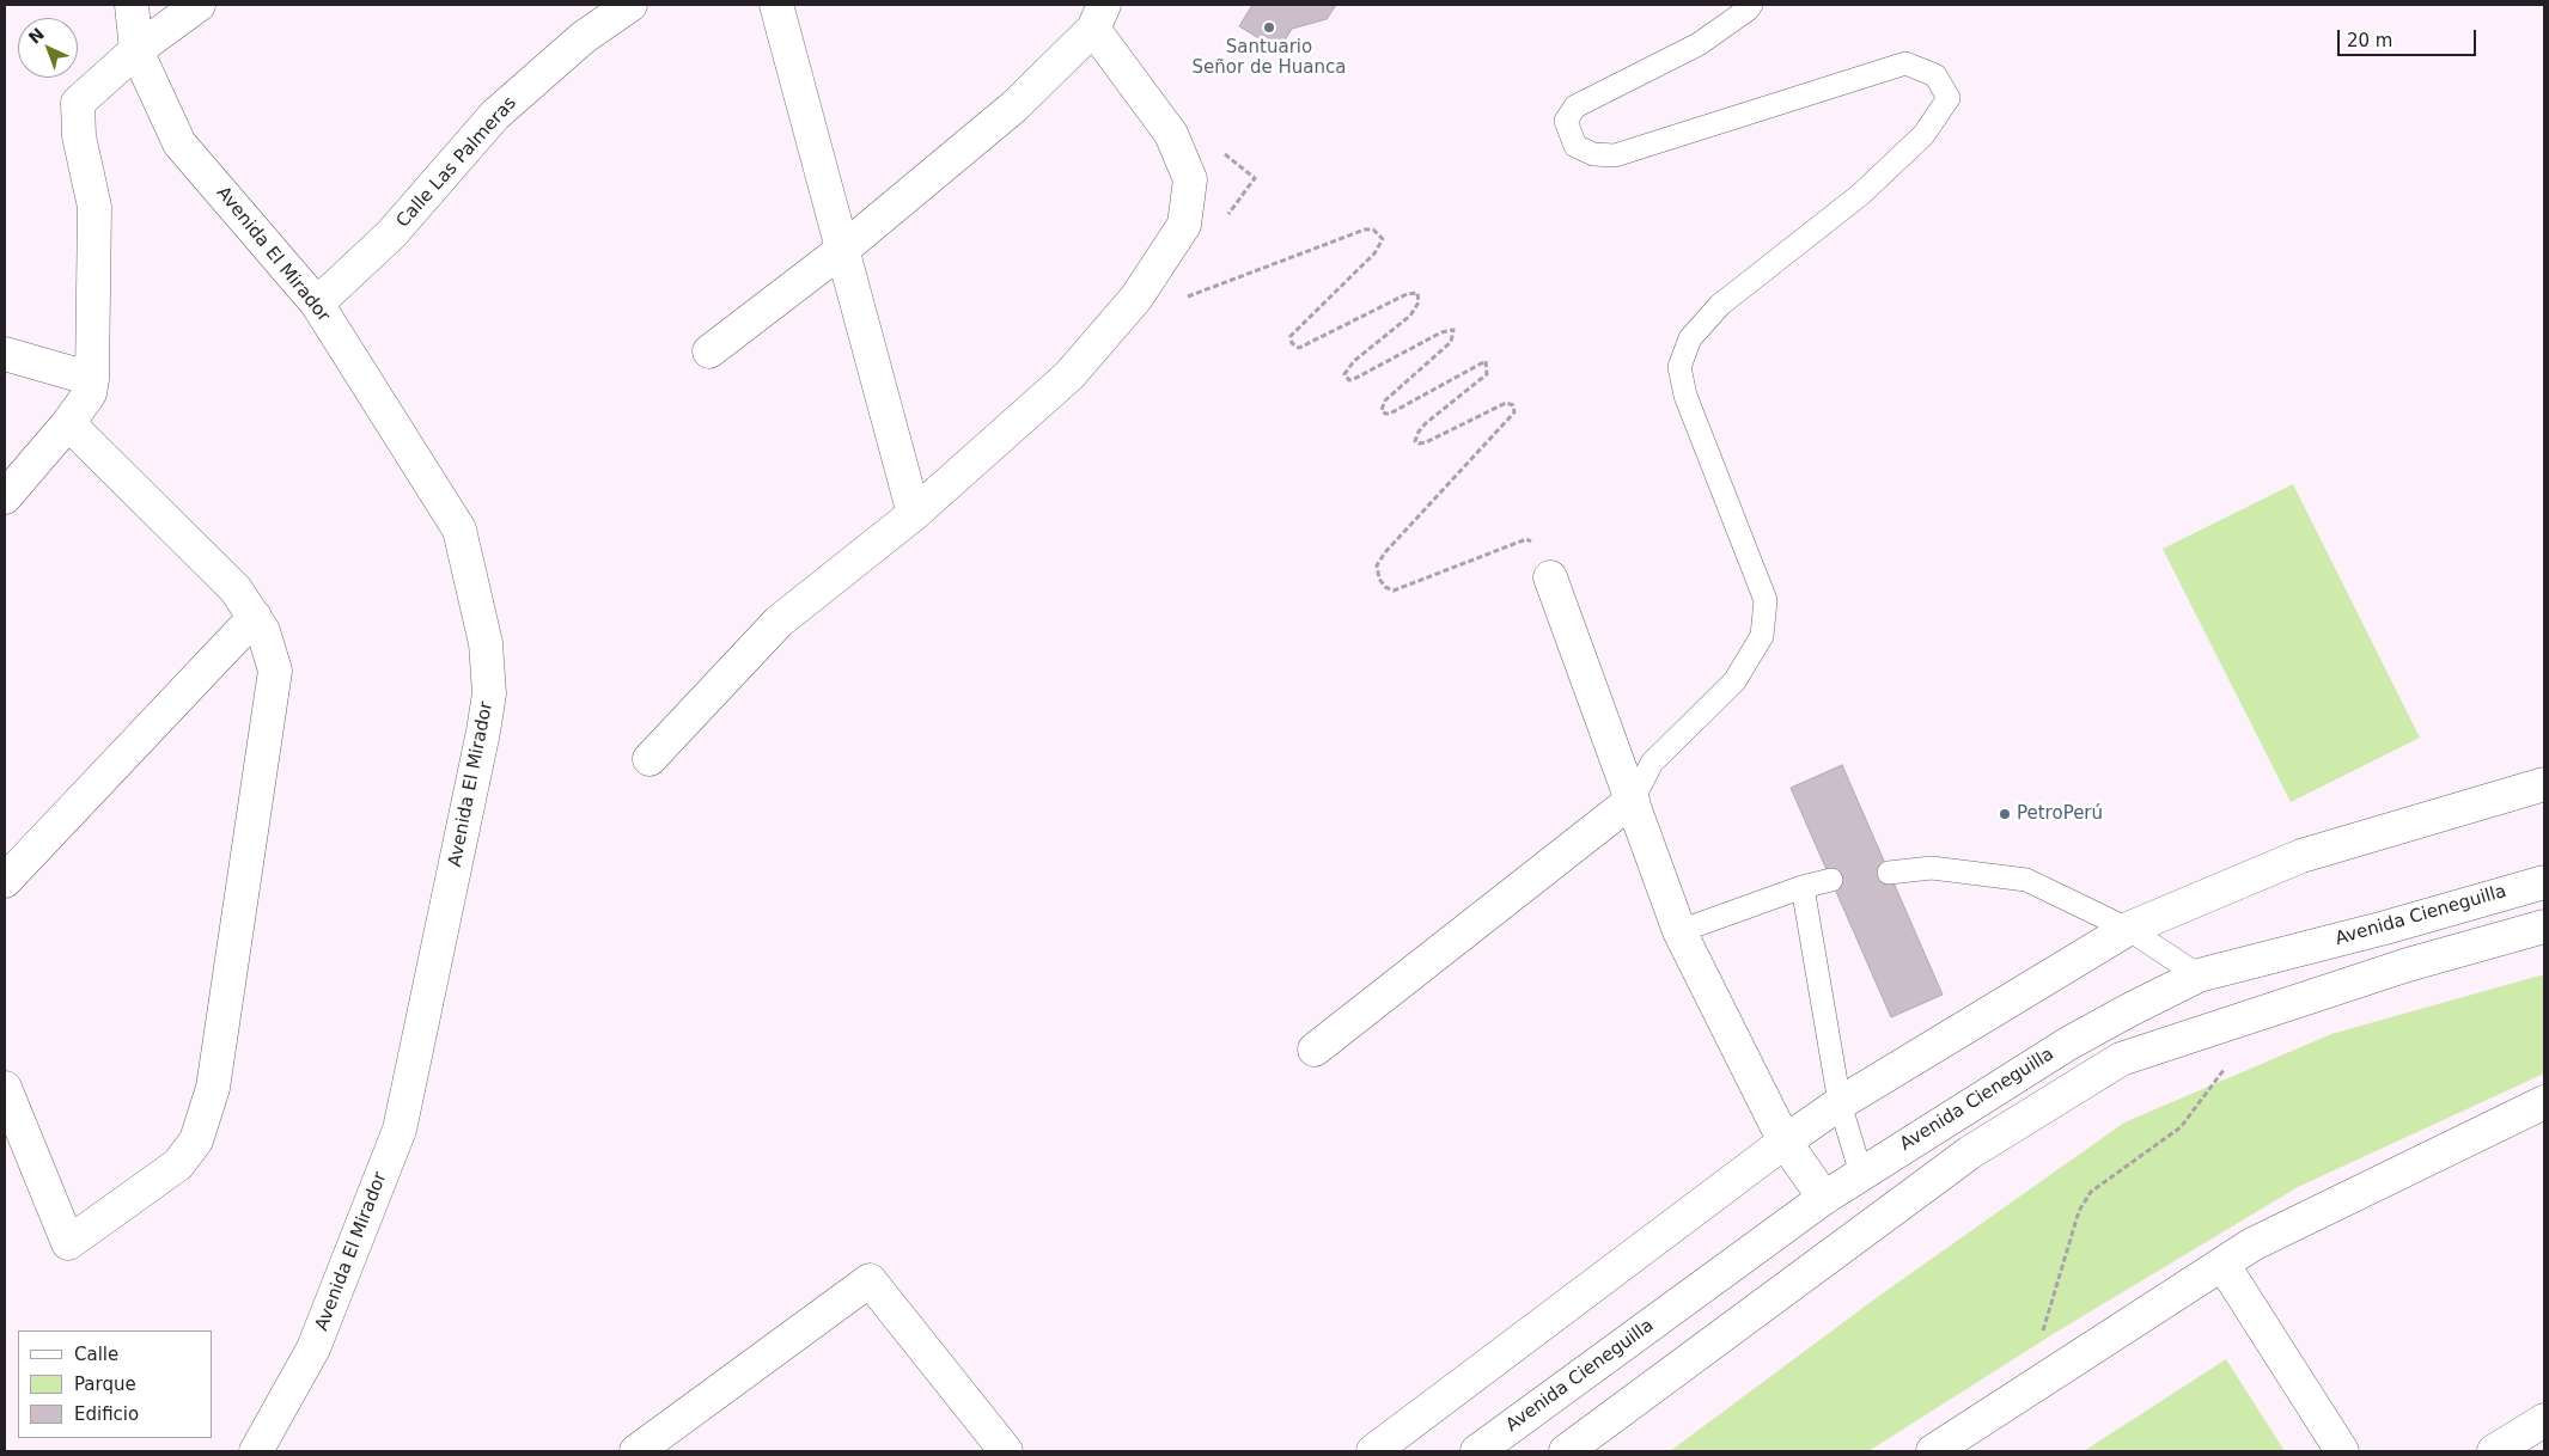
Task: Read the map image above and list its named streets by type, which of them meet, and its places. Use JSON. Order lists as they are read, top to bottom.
{
  "streets": {
    "street": ["Calle Las Palmeras", "Avenida El Mirador", "Avenida Cieneguilla"]
  },
  "crossings": [
    ["Calle Las Palmeras", "Avenida El Mirador"]
  ],
  "places": ["Santuario Señor de Huanca", "PetroPerú"],
  "legend": ["Calle", "Parque", "Edificio"],
  "scale_bar": "20 m",
  "north": "top left"
}
